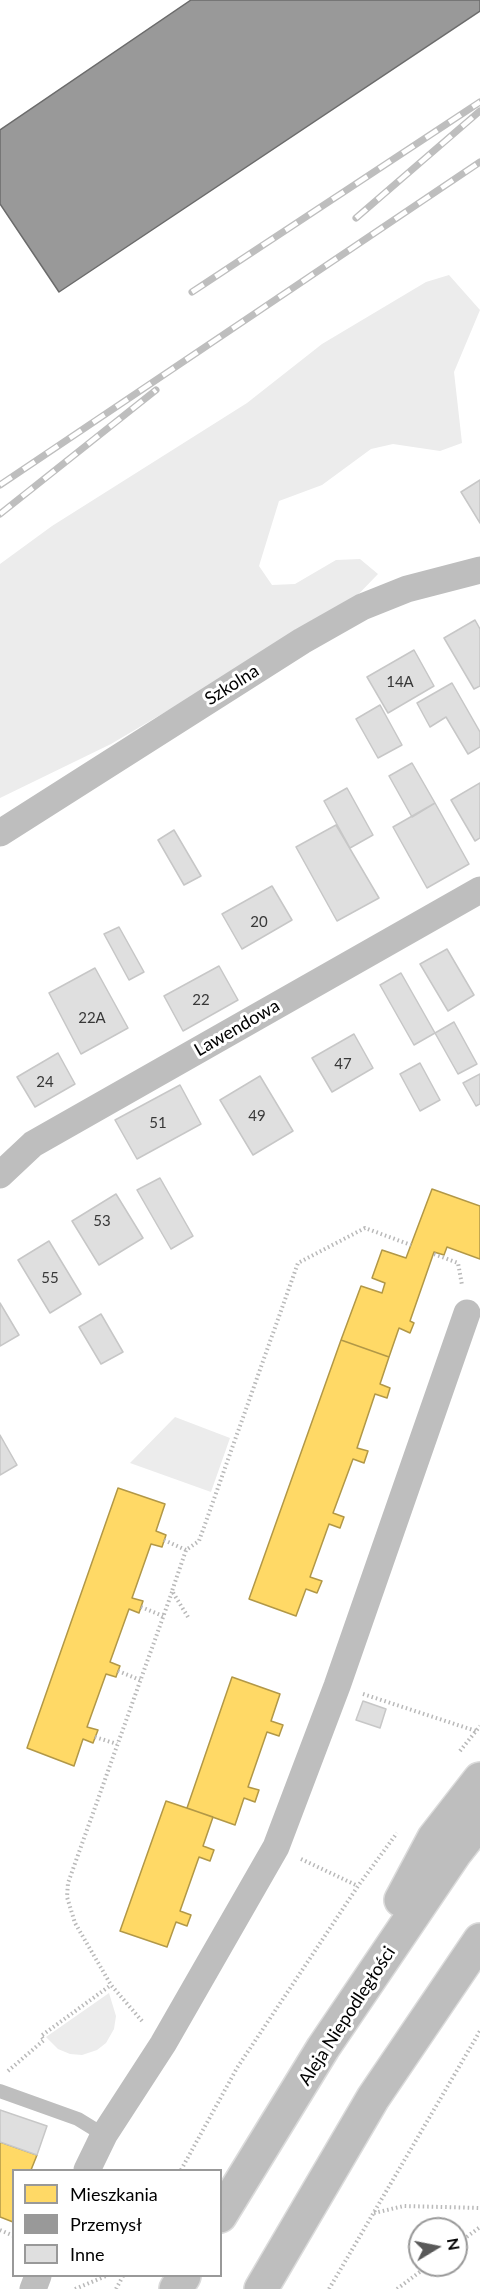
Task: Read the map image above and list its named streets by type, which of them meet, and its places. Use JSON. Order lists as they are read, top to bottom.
{
  "streets": {
    "main road": ["Aleja Niepodległości"],
    "street": ["Szkolna", "Lawendowa"]
  },
  "house_numbers": [
    "14A",
    "20",
    "22",
    "22A",
    "47",
    "24",
    "49",
    "51",
    "53",
    "55"
  ],
  "legend": ["Mieszkania", "Przemysł", "Inne"],
  "north": "right"
}
